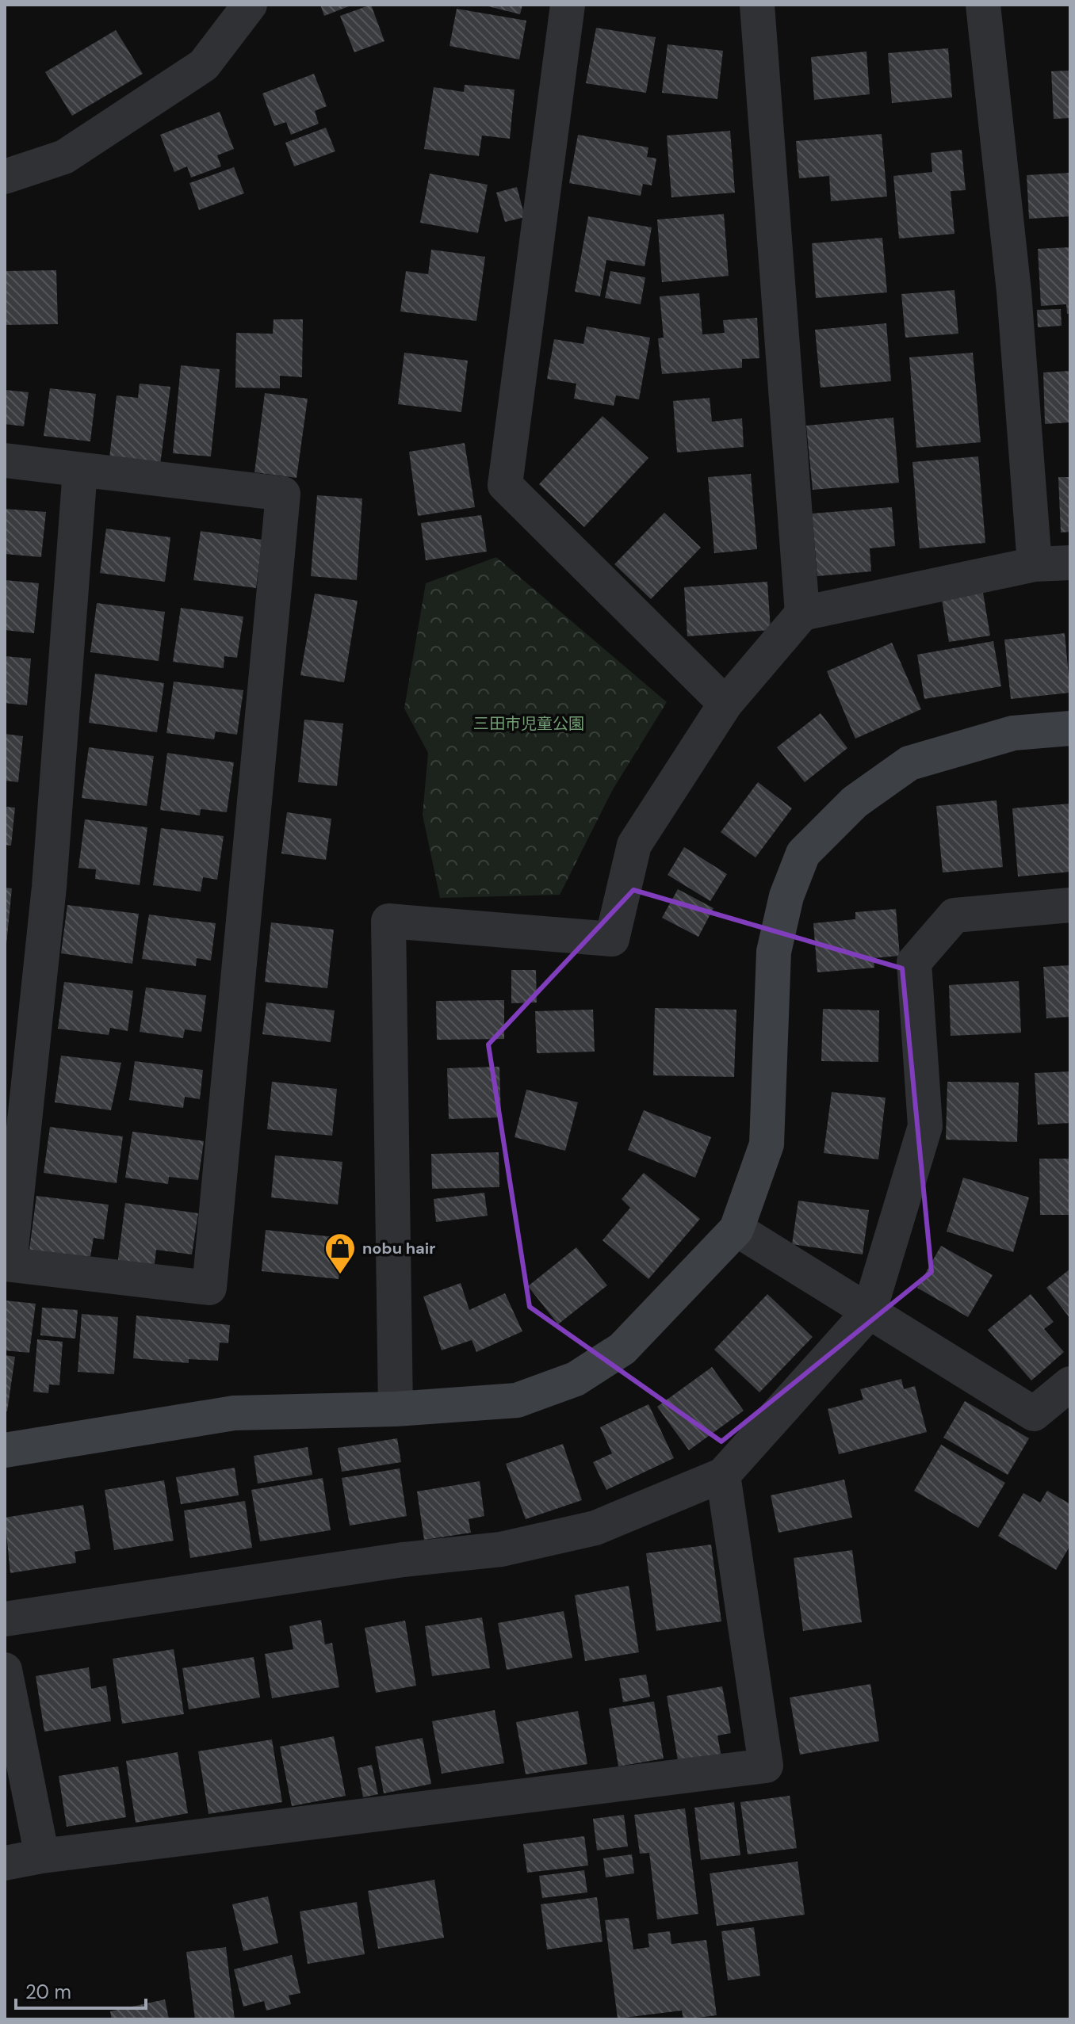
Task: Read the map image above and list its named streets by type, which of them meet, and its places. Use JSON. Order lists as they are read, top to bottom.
{
  "parks": ["三田市児童公園"],
  "places": {
    "shop": ["nobu hair"]
  },
  "scale_bar": "20 m"
}
